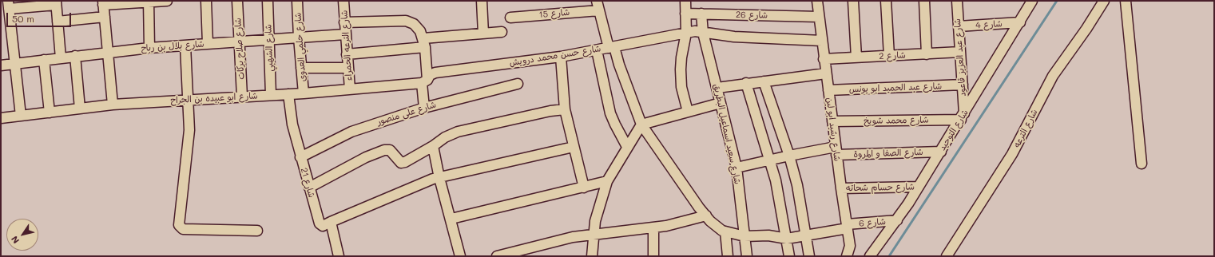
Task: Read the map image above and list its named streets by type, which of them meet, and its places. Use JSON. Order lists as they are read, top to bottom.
{
  "streets": {
    "street": [
      "شارع 15",
      "شارع 26",
      "شارع 4",
      "شارع الترعه الحمراء",
      "شارع بلال بن رباح",
      "شارع حلمي العدوى",
      "شارع الشهبي",
      "شارع صلاح بركات",
      "شارع حسن محمد درويش",
      "شارع 2",
      "شارع عبد العزيز قاعود",
      "شارع عبد الحميد ابو يونس",
      "شارع ابو عبيده بن الجراح",
      "شارع على منصور",
      "شارع محمد شويخ",
      "شارع الترعه",
      "شارع رشيد ابو لبن",
      "شارع التوحيد",
      "شارع سعيد اسماعيل البطريق",
      "شارع الصفا و المروة",
      "شارع 21",
      "شارع حسام شحاته",
      "شارع 6"
    ]
  },
  "crossings": [
    ["شارع 26", "شارع رشيد ابو لبن"],
    ["شارع 26", "شارع سعيد اسماعيل البطريق"],
    ["شارع 4", "شارع عبد العزيز قاعود"],
    ["شارع 4", "شارع التوحيد"],
    ["شارع الترعه الحمراء", "شارع بلال بن رباح"],
    ["شارع الترعه الحمراء", "شارع ابو عبيده بن الجراح"],
    ["شارع بلال بن رباح", "شارع حلمي العدوى"],
    ["شارع بلال بن رباح", "شارع الشهبي"],
    ["شارع بلال بن رباح", "شارع صلاح بركات"],
    ["شارع حلمي العدوى", "شارع ابو عبيده بن الجراح"],
    ["شارع الشهبي", "شارع ابو عبيده بن الجراح"],
    ["شارع صلاح بركات", "شارع ابو عبيده بن الجراح"],
    ["شارع حسن محمد درويش", "شارع ابو عبيده بن الجراح"],
    ["شارع حسن محمد درويش", "شارع رشيد ابو لبن"],
    ["شارع حسن محمد درويش", "شارع سعيد اسماعيل البطريق"],
    ["شارع 2", "شارع عبد العزيز قاعود"],
    ["شارع 2", "شارع رشيد ابو لبن"],
    ["شارع عبد العزيز قاعود", "شارع عبد الحميد ابو يونس"],
    ["شارع عبد العزيز قاعود", "شارع محمد شويخ"],
    ["شارع عبد العزيز قاعود", "شارع التوحيد"],
    ["شارع عبد الحميد ابو يونس", "شارع رشيد ابو لبن"],
    ["شارع ابو عبيده بن الجراح", "شارع 21"],
    ["شارع على منصور", "شارع 21"],
    ["شارع محمد شويخ", "شارع رشيد ابو لبن"],
    ["شارع محمد شويخ", "شارع التوحيد"],
    ["شارع رشيد ابو لبن", "شارع الصفا و المروة"],
    ["شارع رشيد ابو لبن", "شارع حسام شحاته"],
    ["شارع رشيد ابو لبن", "شارع 6"],
    ["شارع التوحيد", "شارع الصفا و المروة"],
    ["شارع التوحيد", "شارع حسام شحاته"],
    ["شارع التوحيد", "شارع 6"],
    ["شارع سعيد اسماعيل البطريق", "شارع الصفا و المروة"],
    ["شارع سعيد اسماعيل البطريق", "شارع 6"]
  ],
  "scale_bar": "50 m",
  "north": "bottom left"
}
